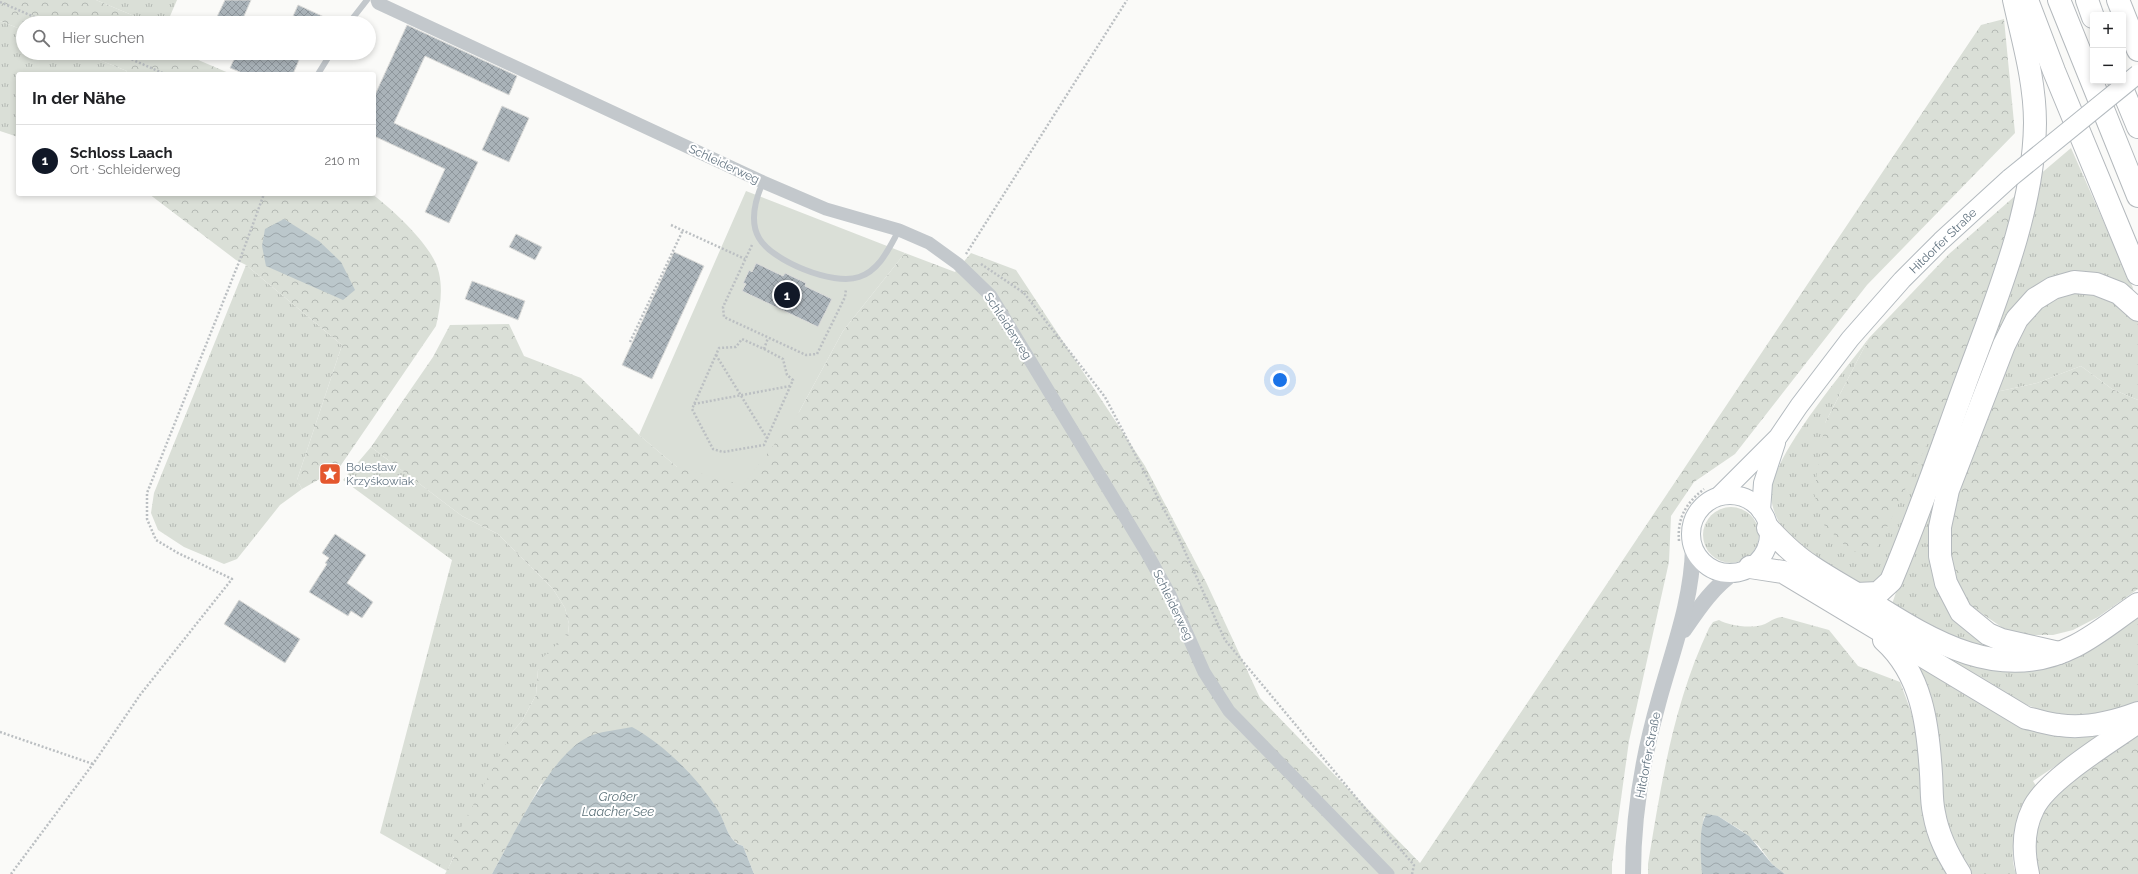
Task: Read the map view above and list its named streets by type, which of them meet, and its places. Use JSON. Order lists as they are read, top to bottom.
{
  "streets": {
    "main road": ["Hitdorfer Straße"],
    "street": ["Schleiderweg"]
  },
  "water": ["Großer Laacher See"],
  "places": {
    "place": ["Bolesław Krzyśkowiak"]
  },
  "page": {
    "map_buttons": ["+", "−"],
    "search": "Hier suchen",
    "heading": "In der Nähe",
    "list": [
      {
        "mark": "1",
        "name": "Schloss Laach",
        "note": "Ort · Schleiderweg",
        "value": "210 m"
      }
    ],
    "pins": "1"
  }
}
